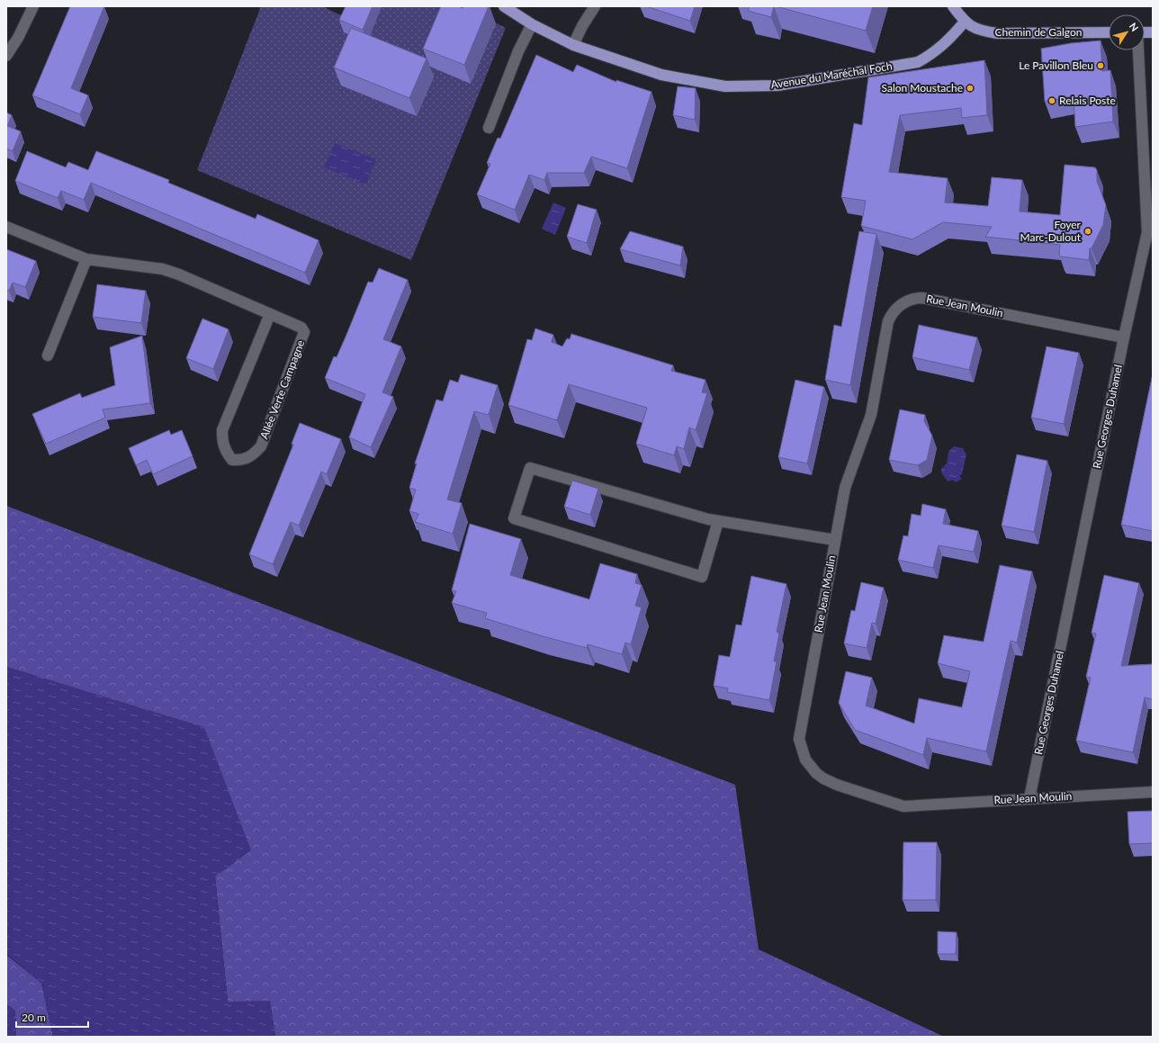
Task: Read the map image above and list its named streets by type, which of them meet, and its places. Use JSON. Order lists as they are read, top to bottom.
{
  "streets": {
    "main road": ["Chemin de Galgon", "Avenue du Maréchal Foch"],
    "street": ["Rue Jean Moulin", "Allée Verte Campagne", "Rue Georges Duhamel"]
  },
  "crossings": [
    ["Chemin de Galgon", "Avenue du Maréchal Foch"],
    ["Rue Jean Moulin", "Rue Georges Duhamel"]
  ],
  "places": [
    "Le Pavillon Bleu",
    "Salon Moustache",
    "Relais Poste",
    "Foyer Marc-Dulout"
  ],
  "scale_bar": "20 m",
  "north": "top right"
}
